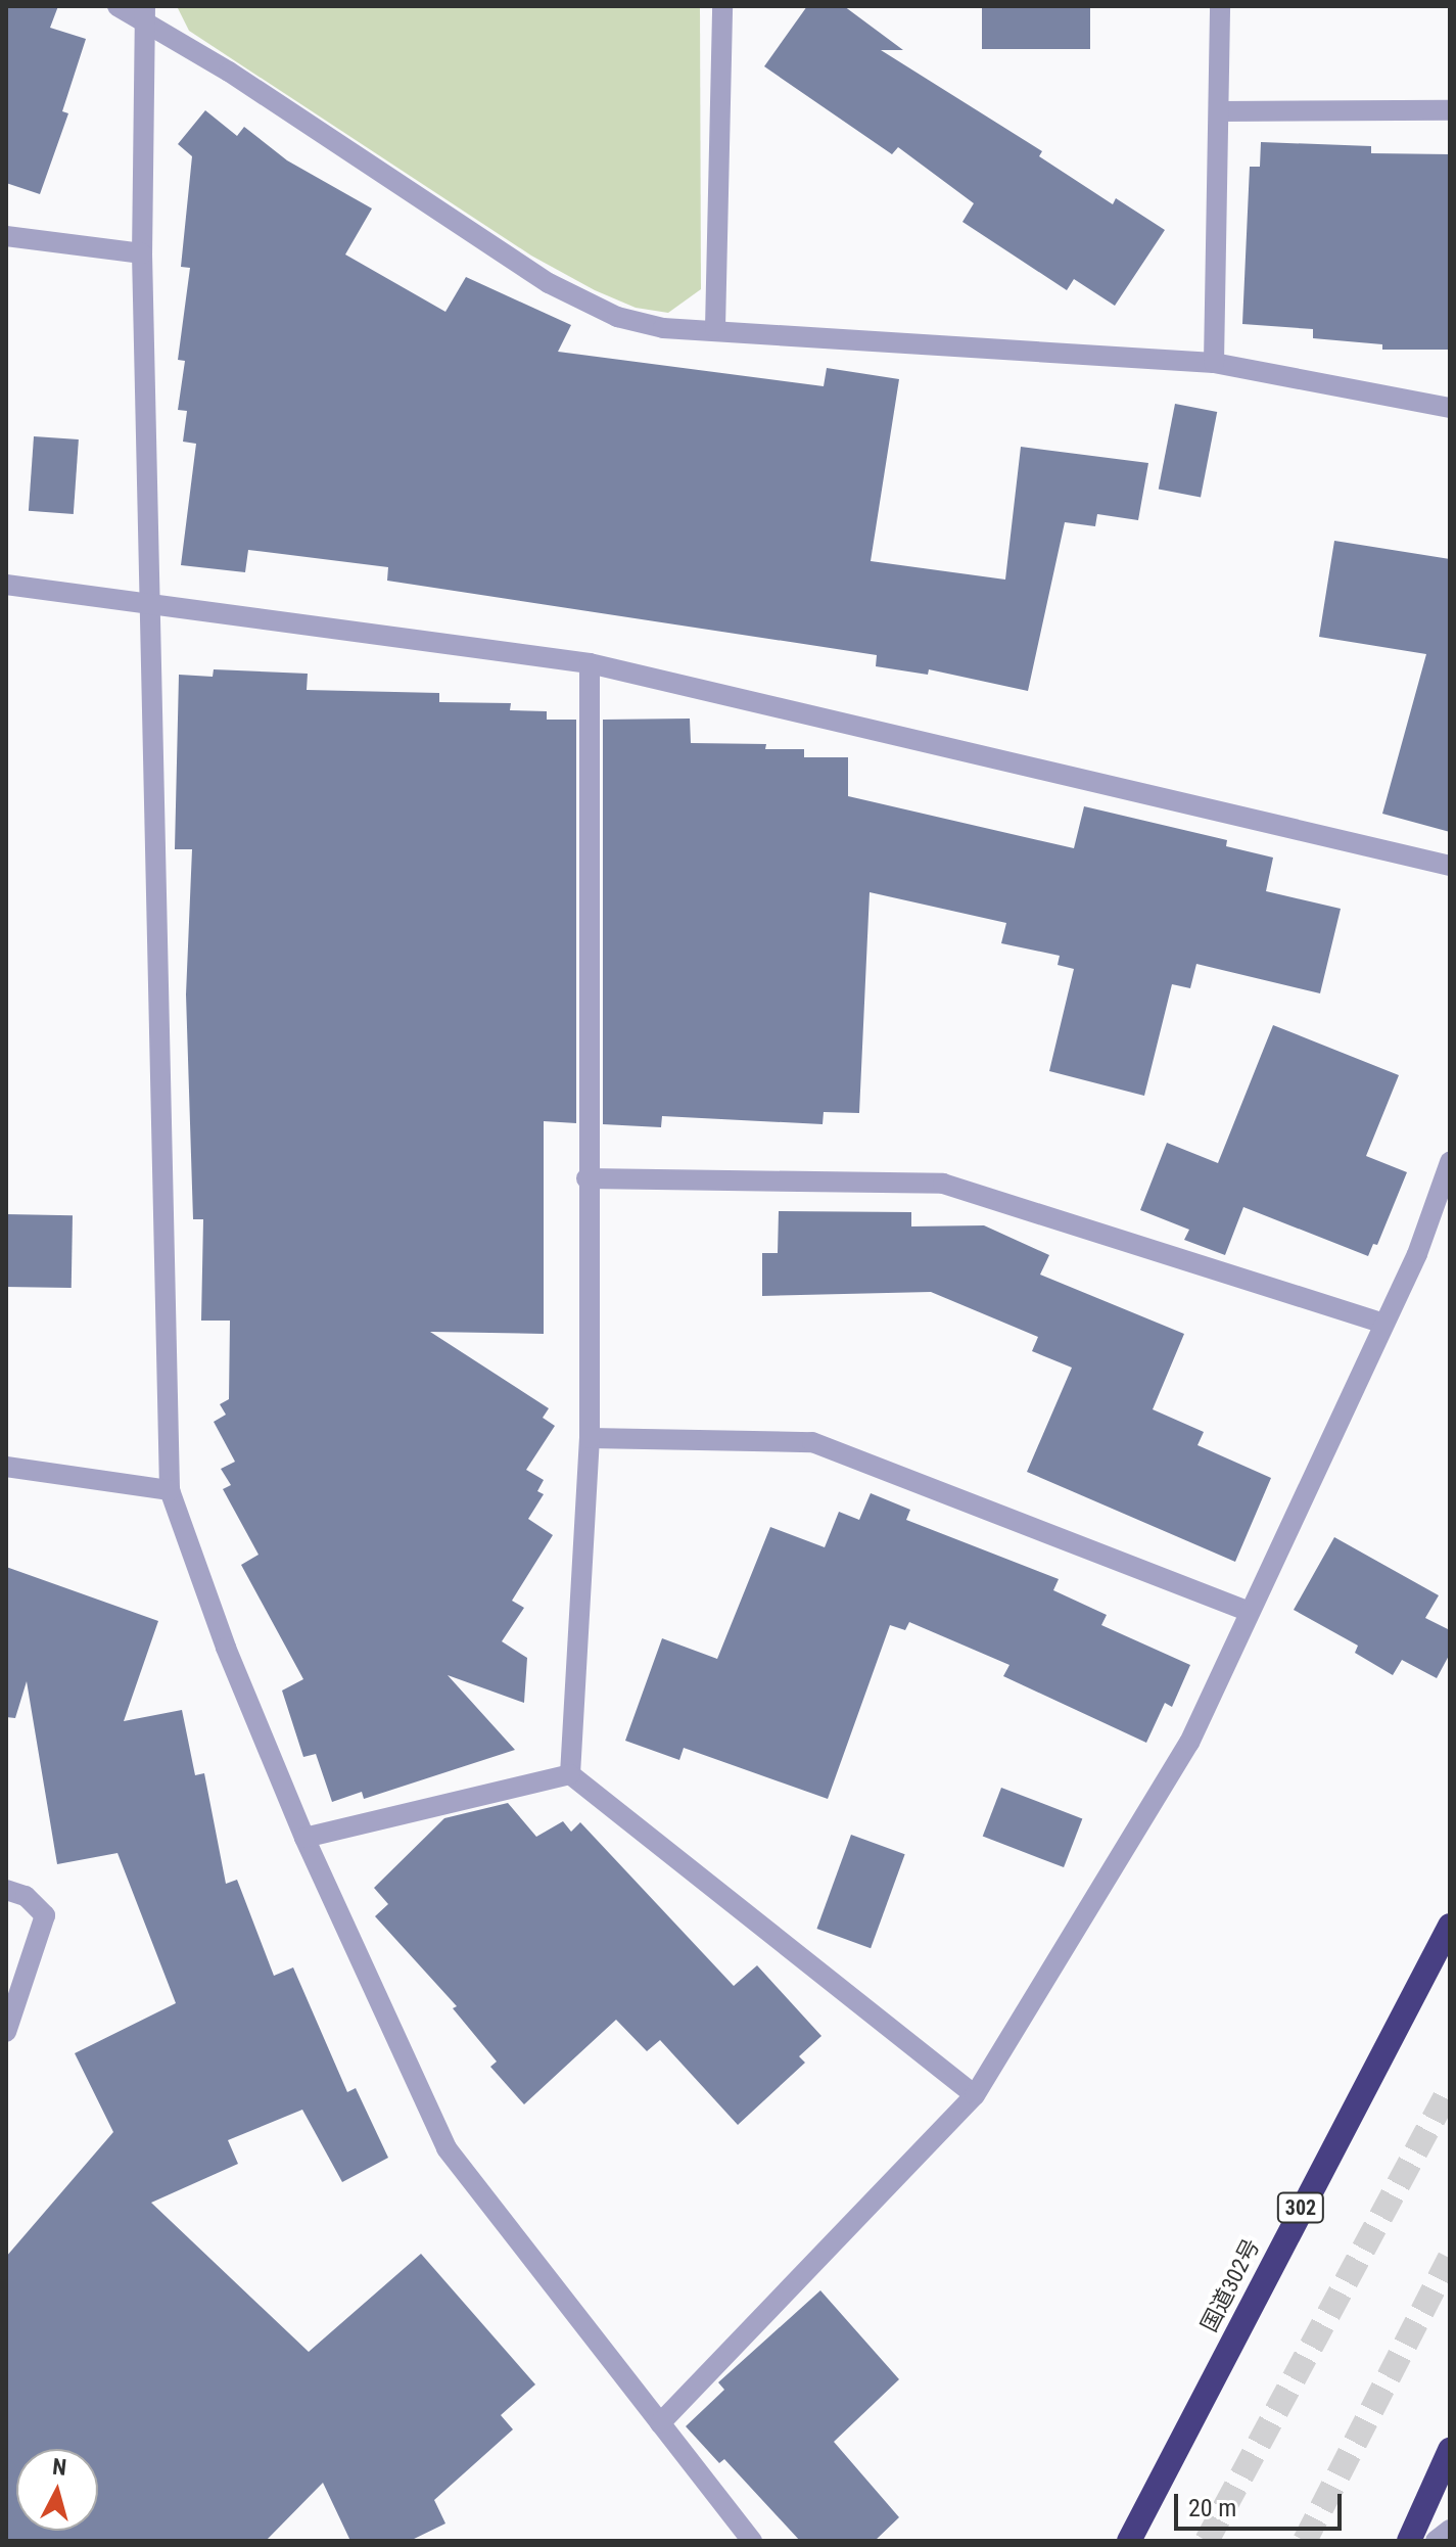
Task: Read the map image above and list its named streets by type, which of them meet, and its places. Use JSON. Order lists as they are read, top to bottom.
{
  "streets": {
    "highway": ["302", "国道302号"]
  },
  "scale_bar": "20 m",
  "north": "top"
}
